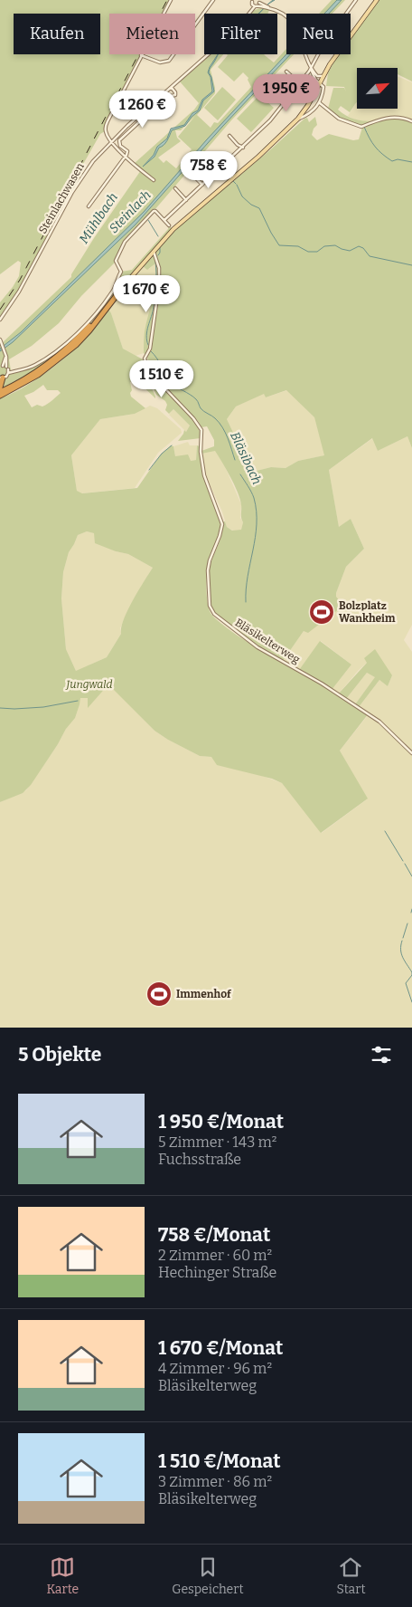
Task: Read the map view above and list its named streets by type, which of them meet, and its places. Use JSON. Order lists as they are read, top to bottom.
{
  "streets": {
    "street": ["Steinlachwasen", "Bläsikelterweg"]
  },
  "water": ["Steinlach", "Mühlbach", "Bläsibach"],
  "parks": ["Jungwald"],
  "places": {
    "sports": ["Bolzplatz Wankheim", "Immenhof"]
  },
  "north": "top right",
  "page": {
    "chip": [
      "Kaufen",
      "Mieten",
      "Filter",
      "Neu"
    ],
    "price": [
      "1 950 €",
      "1 260 €",
      "758 €",
      "1 670 €",
      "1 510 €"
    ],
    "heading": "5 Objekte",
    "list": [
      {
        "name": "1 950 €/Monat",
        "note": "5 Zimmer · 143 m² · Fuchsstraße"
      },
      {
        "name": "758 €/Monat",
        "note": "2 Zimmer · 60 m² · Hechinger Straße"
      },
      {
        "name": "1 670 €/Monat",
        "note": "4 Zimmer · 96 m² · Bläsikelterweg"
      },
      {
        "name": "1 510 €/Monat",
        "note": "3 Zimmer · 86 m² · Bläsikelterweg"
      }
    ],
    "tabs": ["Karte", "Gespeichert", "Start"]
  }
}
